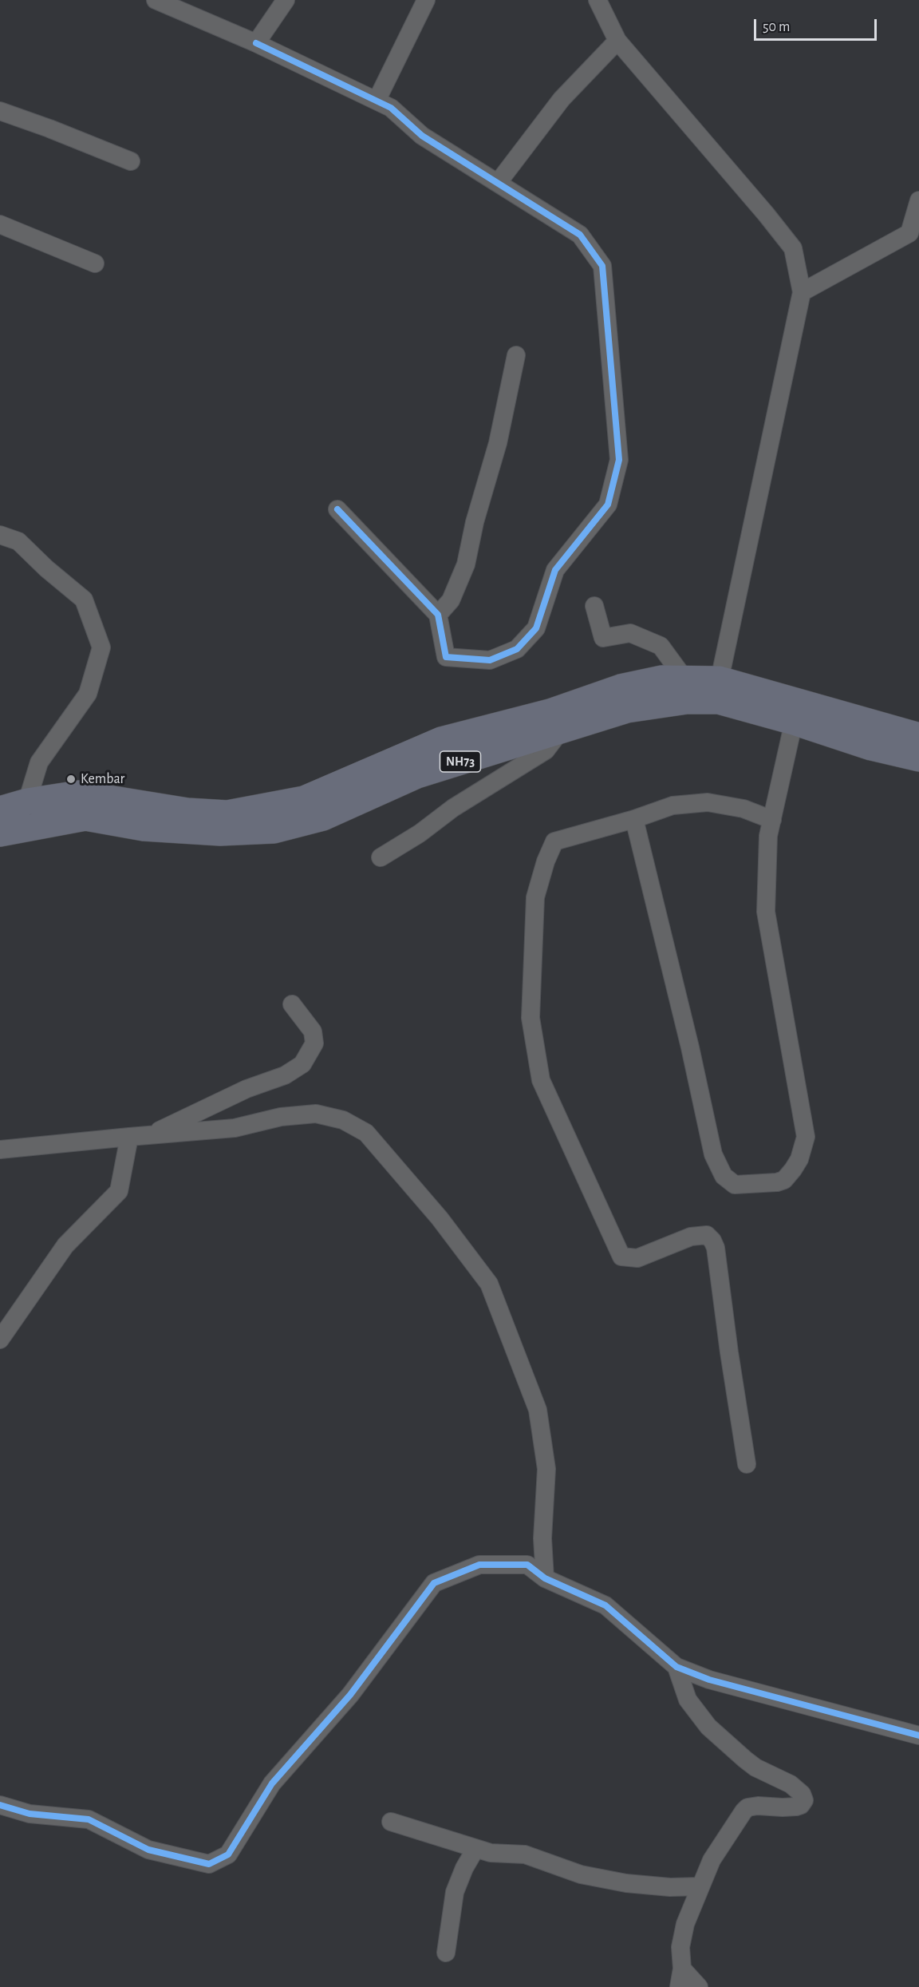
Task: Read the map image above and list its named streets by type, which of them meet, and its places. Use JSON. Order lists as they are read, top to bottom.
{
  "streets": {
    "highway": ["NH73"]
  },
  "places": ["Kembar"],
  "scale_bar": "50 m"
}
